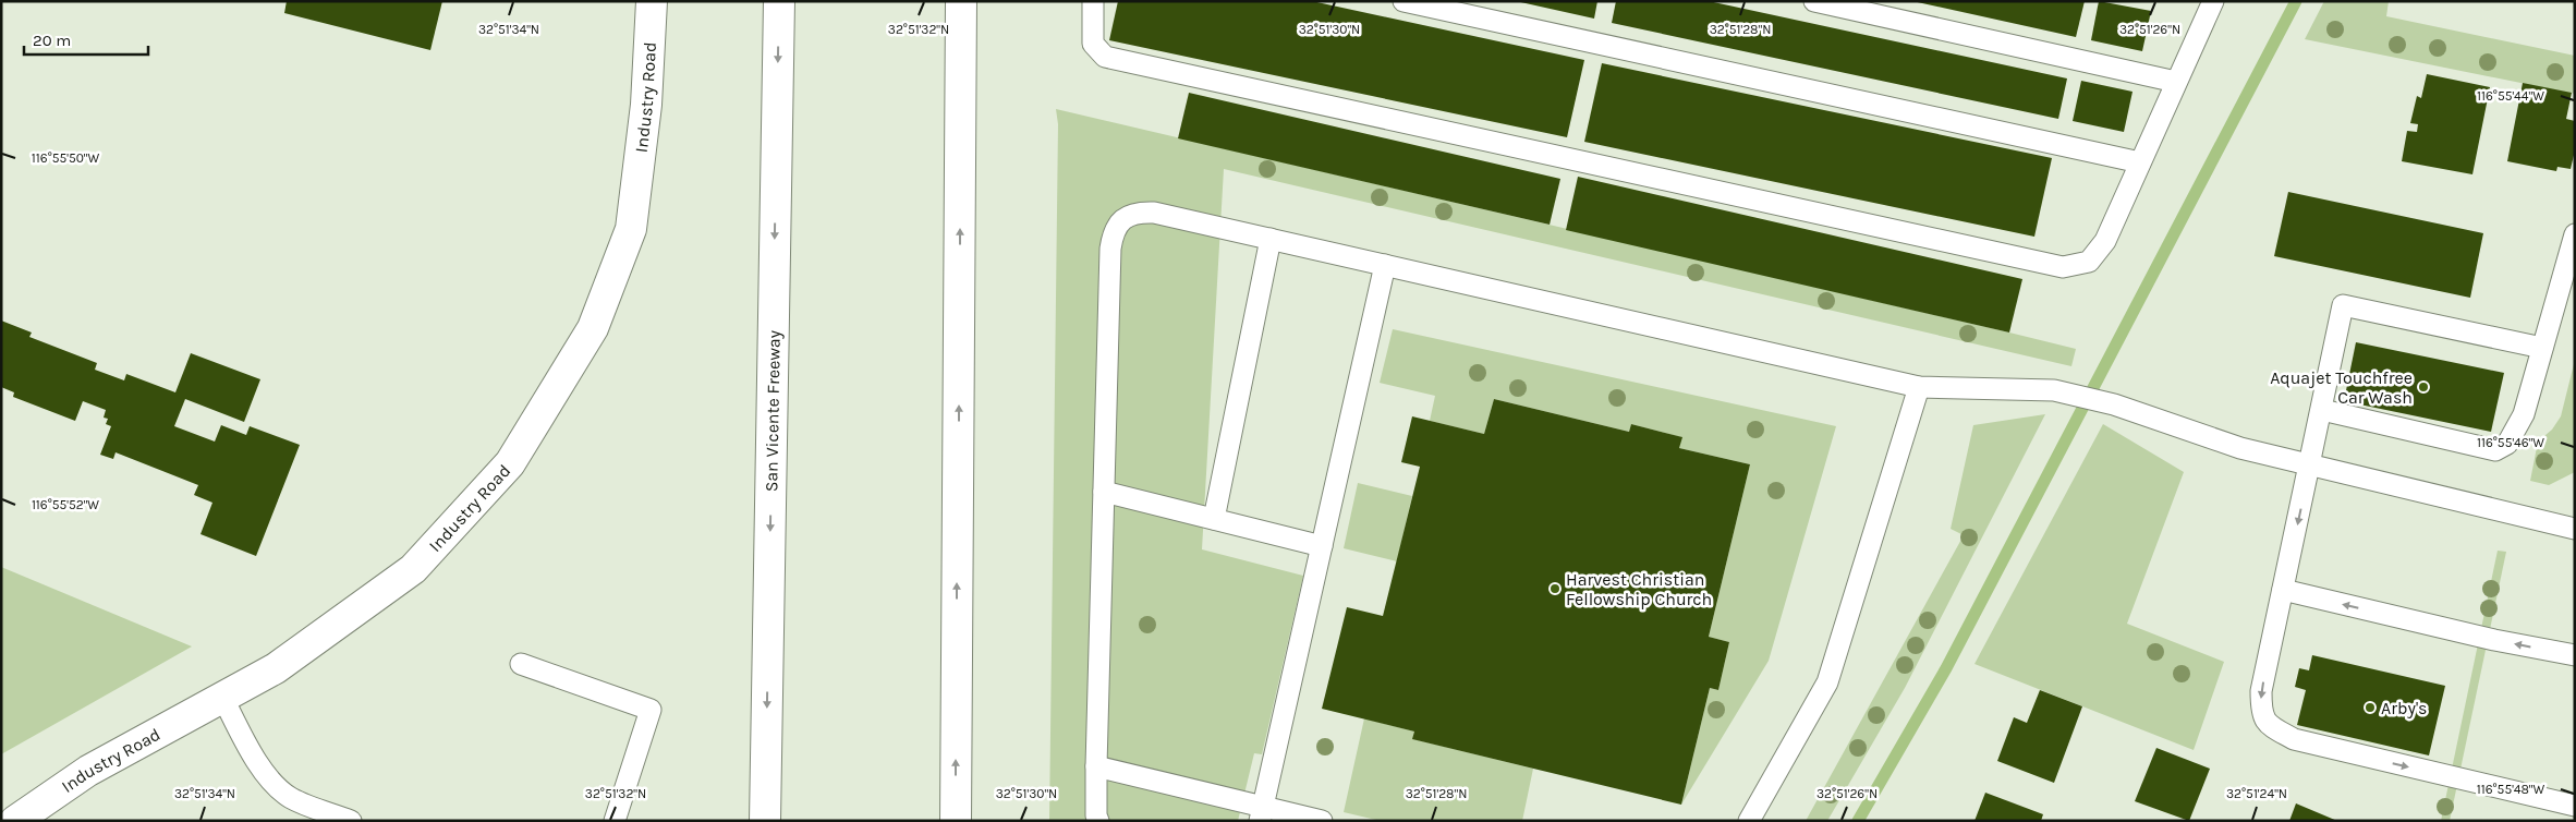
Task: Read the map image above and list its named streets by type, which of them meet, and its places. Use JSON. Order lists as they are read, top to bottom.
{
  "streets": {
    "main road": ["Industry Road", "San Vicente Freeway"]
  },
  "places": ["Aquajet Touchfree Car Wash", "Harvest Christian Fellowship Church", "Arby's"],
  "scale_bar": "20 m",
  "coordinates": [
    "32°51'34\"N",
    "32°51'32\"N",
    "32°51'30\"N",
    "32°51'28\"N",
    "32°51'26\"N",
    "116°55'44\"W",
    "116°55'50\"W",
    "116°55'46\"W",
    "116°55'52\"W",
    "116°55'48\"W",
    "32°51'24\"N"
  ]
}
